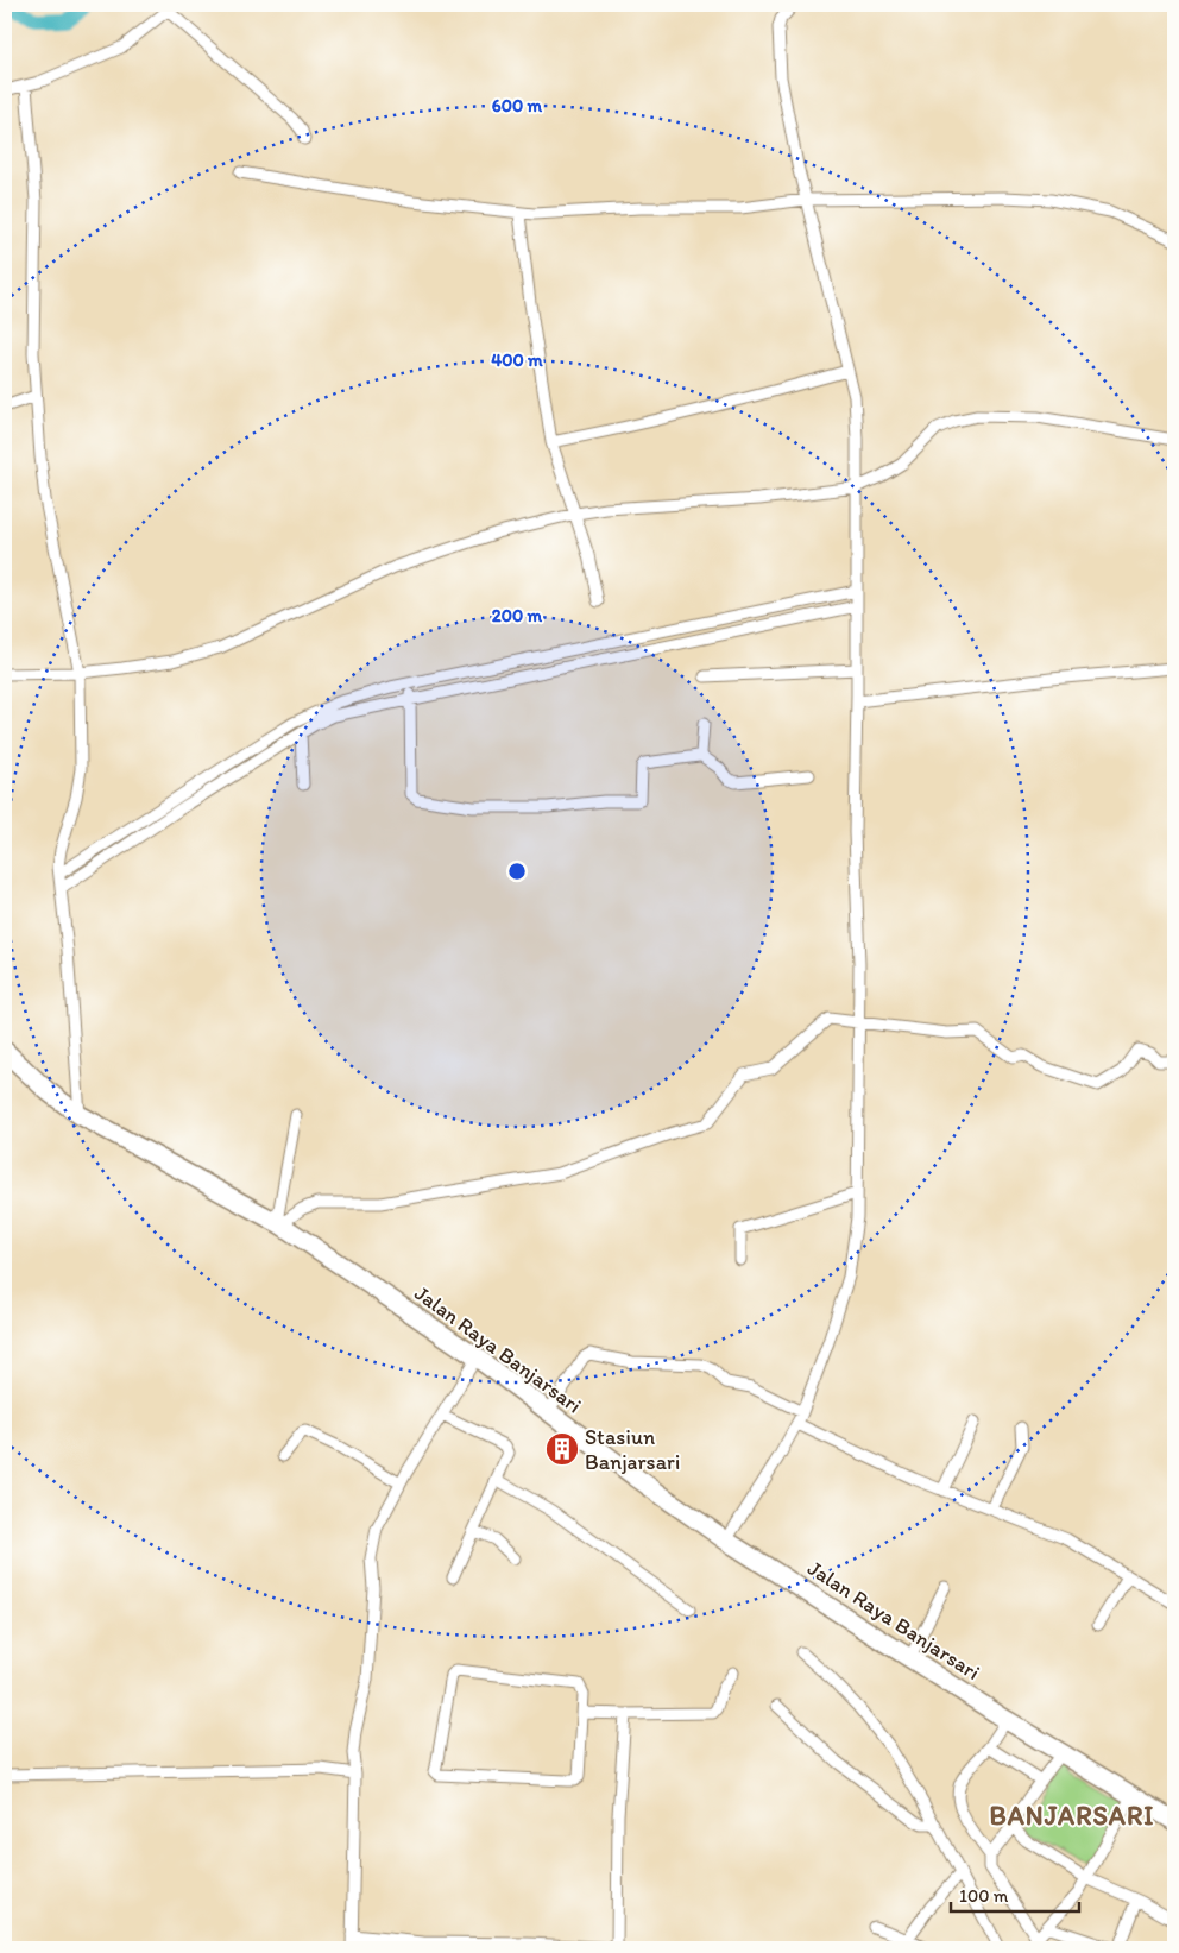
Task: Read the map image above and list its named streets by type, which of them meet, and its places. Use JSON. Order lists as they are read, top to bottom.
{
  "streets": {
    "highway": ["Jalan Raya Banjarsari"]
  },
  "districts": ["BANJARSARI"],
  "places": {
    "building": ["Stasiun Banjarsari"]
  },
  "scale_bar": "100 m",
  "rings": ["600 m", "400 m", "200 m"]
}
